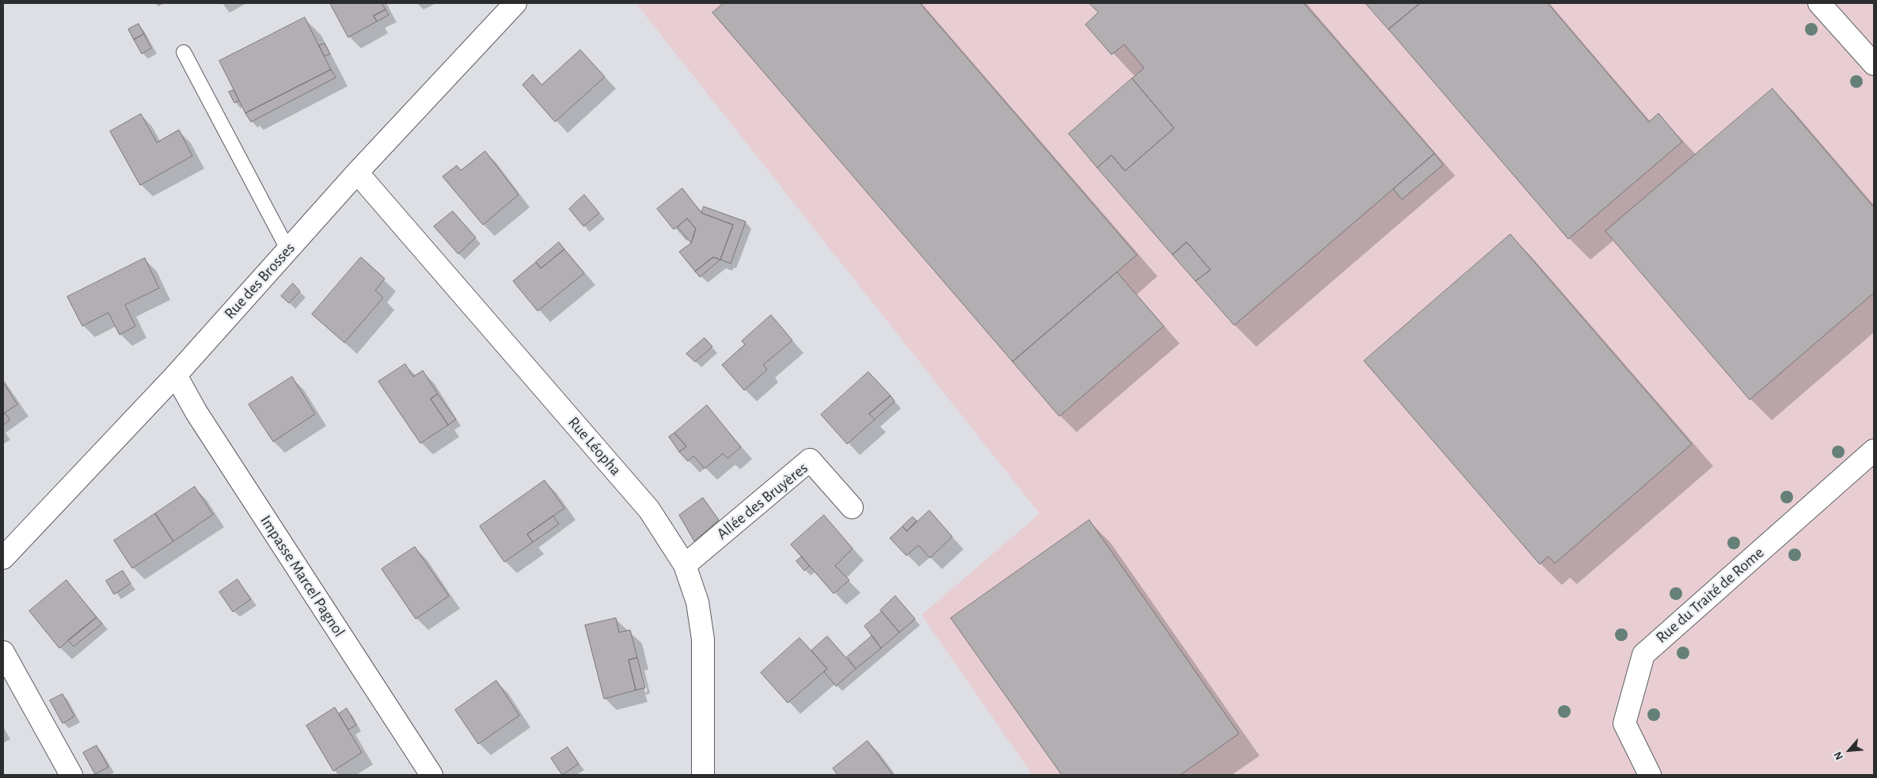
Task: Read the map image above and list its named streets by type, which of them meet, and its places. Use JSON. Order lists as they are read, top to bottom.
{
  "streets": {
    "street": [
      "Rue des Brosses",
      "Rue Léopha",
      "Allée des Bruyères",
      "Impasse Marcel Pagnol",
      "Rue du Traité de Rome"
    ]
  },
  "crossings": [
    ["Rue des Brosses", "Rue Léopha"],
    ["Rue des Brosses", "Impasse Marcel Pagnol"],
    ["Rue Léopha", "Allée des Bruyères"]
  ],
  "north": "bottom left"
}
